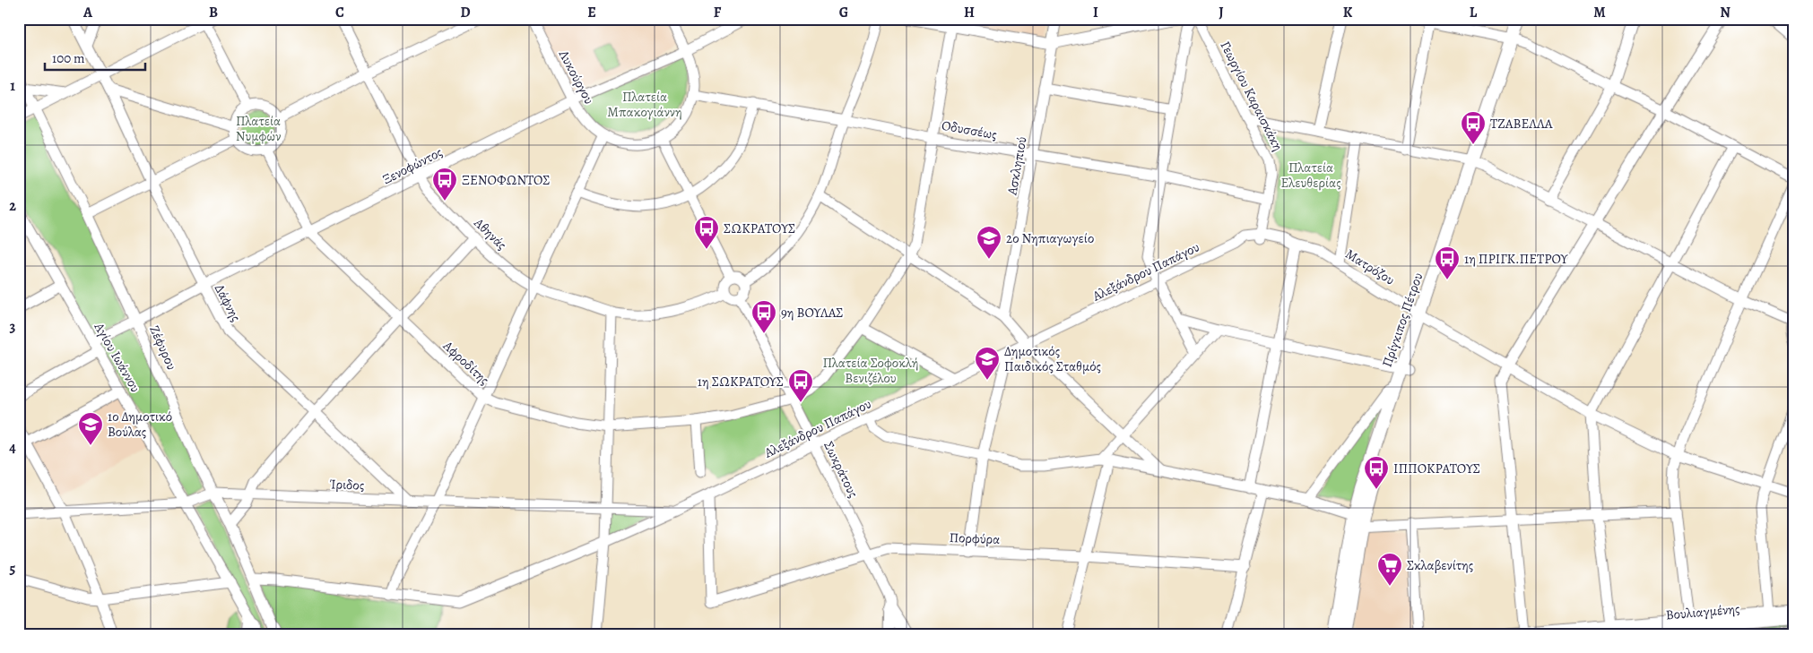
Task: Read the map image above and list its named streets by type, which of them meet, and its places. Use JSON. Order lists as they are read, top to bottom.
{
  "streets": {
    "main road": ["Πρίγκιπος Πέτρου", "Βουλιαγμένης"],
    "street": [
      "Λυκούργου",
      "Γεωργίου Καραισκάκη",
      "Οδυσσέως",
      "Ξενοφώντος",
      "Ασκληπιού",
      "Αθηνάς",
      "Ματρόζου",
      "Αλεξάνδρου Παπάγου",
      "Δάφνης",
      "Ζέφυρου",
      "Αγίου Ιωάννου",
      "Αφροδίτης",
      "Σωκράτους",
      "Ίριδος",
      "Πορφύρα"
    ]
  },
  "crossings": [
    ["Λυκούργου", "Ξενοφώντος"],
    ["Γεωργίου Καραισκάκη", "Οδυσσέως"],
    ["Γεωργίου Καραισκάκη", "Ματρόζου"],
    ["Γεωργίου Καραισκάκη", "Αλεξάνδρου Παπάγου"],
    ["Οδυσσέως", "Ασκληπιού"],
    ["Οδυσσέως", "Αφροδίτης"],
    ["Ξενοφώντος", "Αθηνάς"],
    ["Ξενοφώντος", "Δάφνης"],
    ["Ξενοφώντος", "Ζέφυρου"],
    ["Ξενοφώντος", "Αγίου Ιωάννου"],
    ["Ξενοφώντος", "Αφροδίτης"],
    ["Αθηνάς", "Σωκράτους"],
    ["Ματρόζου", "Αλεξάνδρου Παπάγου"],
    ["Ματρόζου", "Πρίγκιπος Πέτρου"],
    ["Αλεξάνδρου Παπάγου", "Σωκράτους"],
    ["Αλεξάνδρου Παπάγου", "Ίριδος"],
    ["Αλεξάνδρου Παπάγου", "Πορφύρα"],
    ["Δάφνης", "Ίριδος"],
    ["Ζέφυρου", "Ίριδος"],
    ["Αγίου Ιωάννου", "Ίριδος"],
    ["Αφροδίτης", "Σωκράτους"],
    ["Σωκράτους", "Πορφύρα"]
  ],
  "parks": [
    "Πλατεία Μπακογιάννη",
    "Πλατεία Νυμφών",
    "Πλατεία Ελευθερίας",
    "Πλατεία Σοφοκλή Βενιζέλου"
  ],
  "places": {
    "bus stop": [
      "ΤΖΑΒΕΛΛΑ",
      "ΞΕΝΟΦΩΝΤΟΣ",
      "ΣΩΚΡΑΤΟΥΣ",
      "1η ΠΡΙΓΚ.ΠΕΤΡΟΥ",
      "9η ΒΟΥΛΑΣ",
      "1η ΣΩΚΡΑΤΟΥΣ",
      "ΙΠΠΟΚΡΑΤΟΥΣ"
    ],
    "school or university": ["2ο Νηπιαγωγείο", "Δημοτικός Παιδικός Σταθμός", "1ο Δημοτικό Βούλας"],
    "supermarket": ["Σκλαβενίτης"]
  },
  "scale_bar": "100 m",
  "grid": {
    "columns": [
      "A",
      "B",
      "C",
      "D",
      "E",
      "F",
      "G",
      "H",
      "I",
      "J",
      "K",
      "L",
      "M",
      "N"
    ],
    "rows": [
      "1",
      "2",
      "3",
      "4",
      "5"
    ]
  }
}
